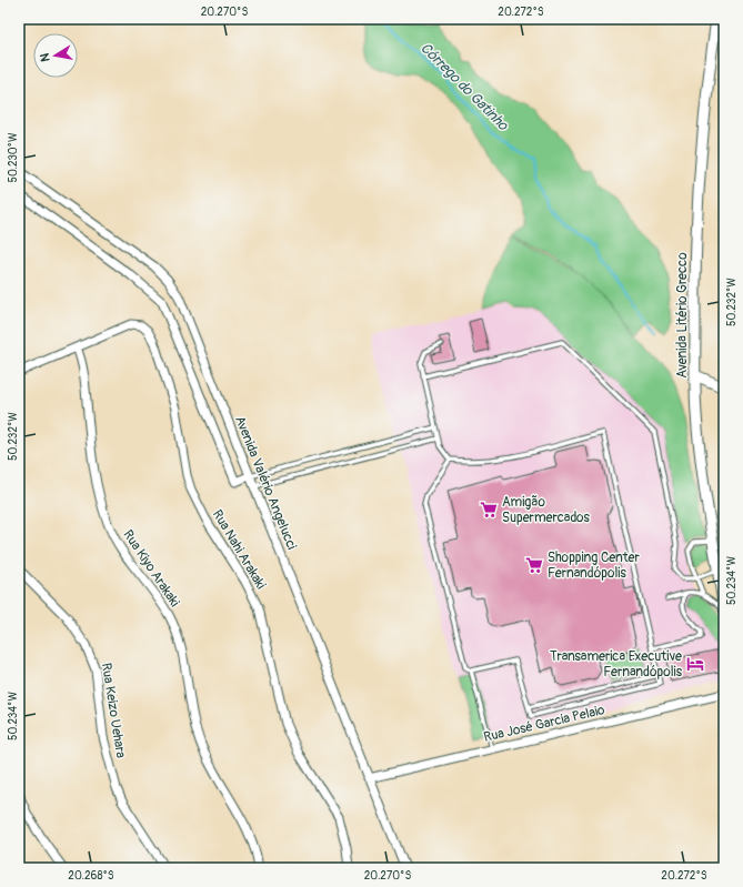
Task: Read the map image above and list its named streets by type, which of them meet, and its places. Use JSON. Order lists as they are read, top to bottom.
{
  "streets": {
    "main road": ["Avenida Litério Grecco"],
    "street": [
      "Avenida Valério Angelucci",
      "Rua Nahi Arakaki",
      "Rua Kiyo Arakaki",
      "Rua Keizo Uehara",
      "Rua José Garcia Pelaio"
    ]
  },
  "crossings": [
    ["Avenida Valério Angelucci", "Rua José Garcia Pelaio"],
    ["Rua Nahi Arakaki", "Rua Kiyo Arakaki"]
  ],
  "water": ["Córrego do Gatinho"],
  "places": {
    "supermarket": ["Amigão Supermercados", "Shopping Center Fernandópolis"],
    "hotel": ["Transamerica Executive Fernandópolis"]
  },
  "north": "left",
  "coordinates": [
    "20.270°S",
    "20.272°S",
    "50.230°W",
    "50.232°W",
    "50.234°W",
    "20.268°S"
  ]
}
